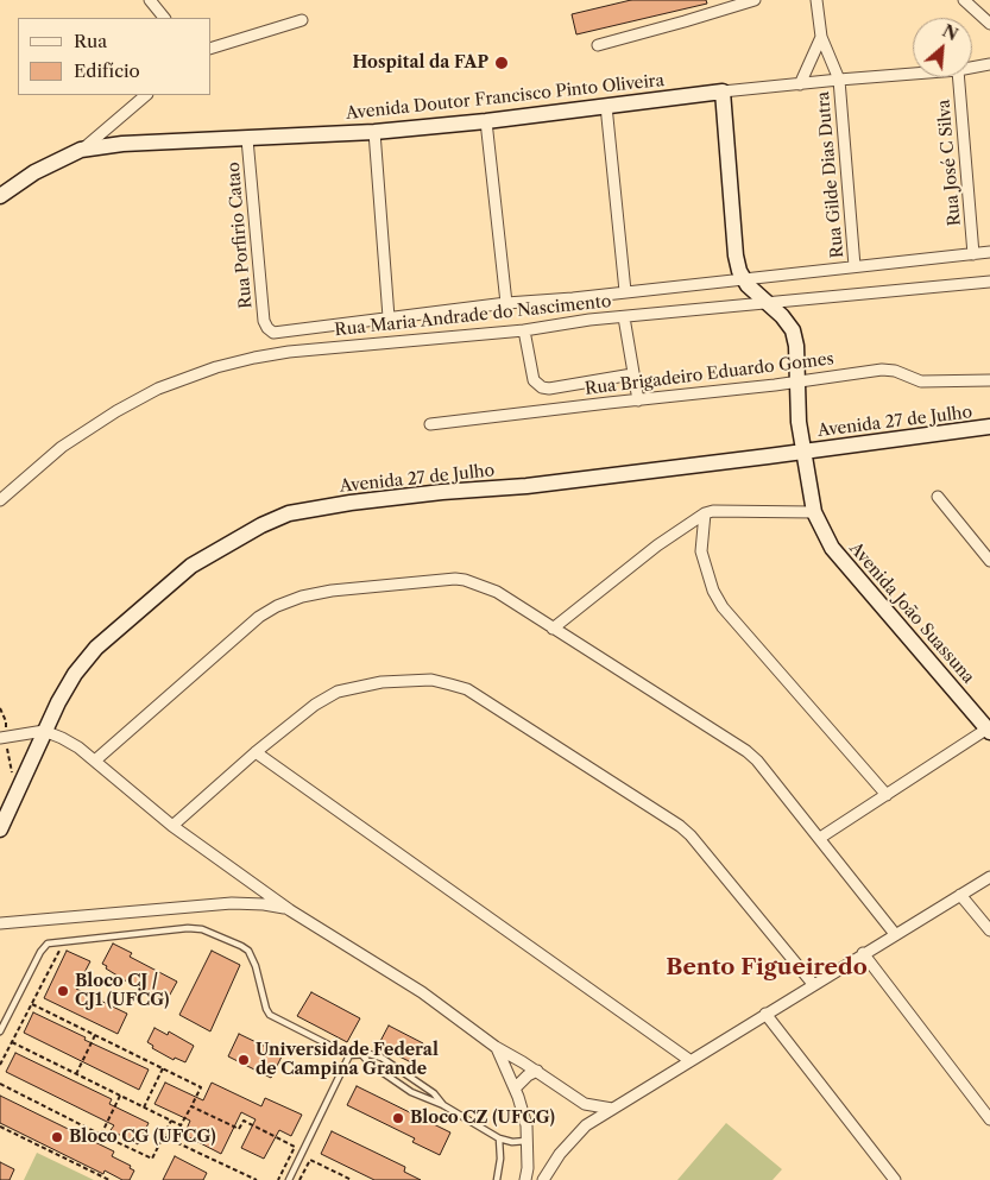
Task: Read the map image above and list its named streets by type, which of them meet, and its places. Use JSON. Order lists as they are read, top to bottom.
{
  "streets": {
    "street": [
      "Avenida Doutor Francisco Pinto Oliveira",
      "Rua José C Silva",
      "Rua Gilde Dias Dutra",
      "Rua Porfirio Catao",
      "Rua Maria Andrade do Nascimento",
      "Rua Brigadeiro Eduardo Gomes",
      "Avenida 27 de Julho",
      "Avenida João Suassuna"
    ]
  },
  "crossings": [
    ["Avenida Doutor Francisco Pinto Oliveira", "Rua Gilde Dias Dutra"],
    ["Avenida Doutor Francisco Pinto Oliveira", "Rua Porfirio Catao"],
    ["Rua José C Silva", "Rua Maria Andrade do Nascimento"],
    ["Rua Gilde Dias Dutra", "Rua Maria Andrade do Nascimento"],
    ["Rua Porfirio Catao", "Rua Maria Andrade do Nascimento"],
    ["Rua Maria Andrade do Nascimento", "Avenida João Suassuna"],
    ["Rua Brigadeiro Eduardo Gomes", "Avenida João Suassuna"],
    ["Avenida 27 de Julho", "Avenida João Suassuna"]
  ],
  "districts": ["Bento Figueiredo"],
  "places": [
    "Hospital da FAP",
    "Bloco CJ / CJ1 (UFCG)",
    "Universidade Federal de Campina Grande",
    "Bloco CZ (UFCG)",
    "Bloco CG (UFCG)"
  ],
  "legend": ["Rua", "Edifício"],
  "north": "top right"
}
